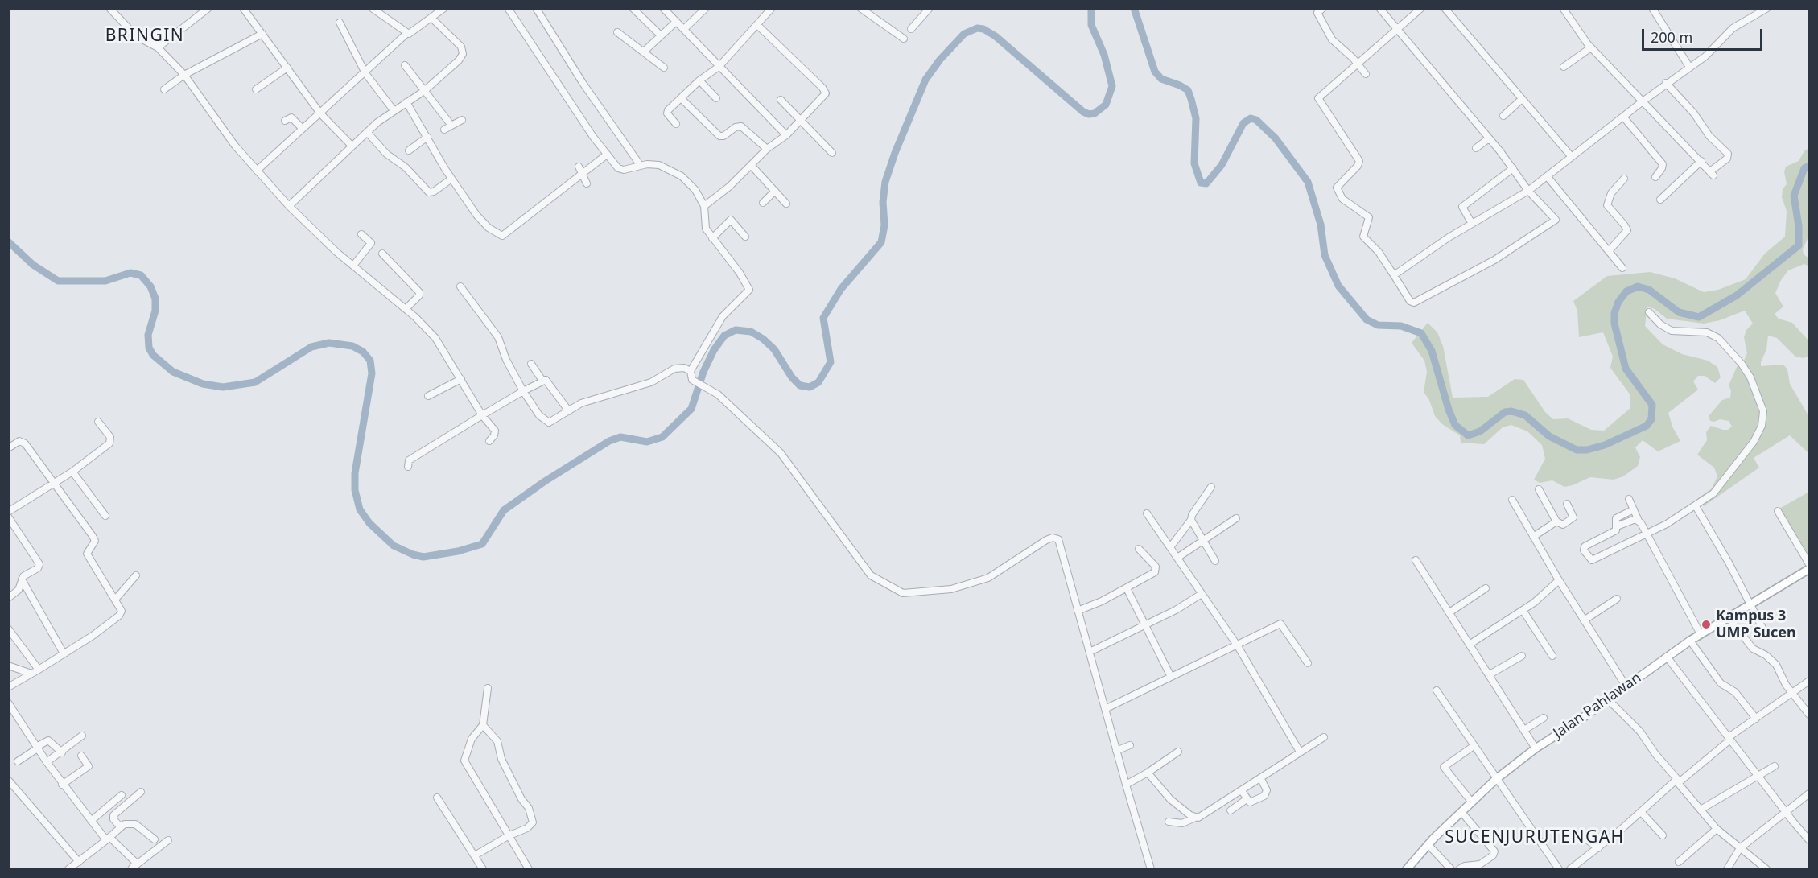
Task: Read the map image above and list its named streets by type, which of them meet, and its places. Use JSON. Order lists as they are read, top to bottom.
{
  "streets": {
    "main road": ["Jalan Pahlawan"]
  },
  "districts": ["BRINGIN", "SUCENJURUTENGAH"],
  "places": ["Kampus 3 UMP Sucen"],
  "scale_bar": "200 m"
}
